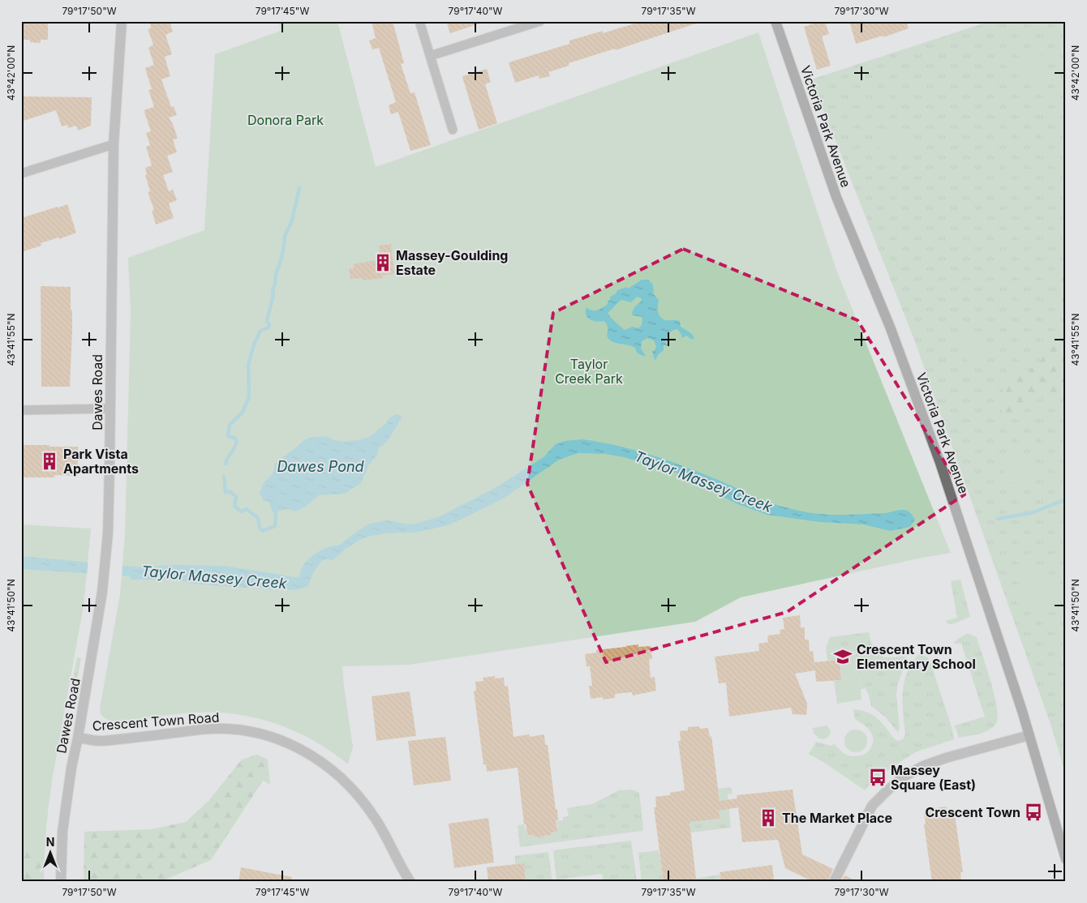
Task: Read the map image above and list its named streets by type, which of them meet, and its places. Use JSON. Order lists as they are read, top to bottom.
{
  "streets": {
    "main road": ["Victoria Park Avenue"],
    "street": ["Dawes Road", "Crescent Town Road"]
  },
  "crossings": [
    ["Dawes Road", "Crescent Town Road"]
  ],
  "water": ["Dawes Pond", "Taylor Massey Creek"],
  "parks": ["Donora Park", "Taylor Creek Park"],
  "places": {
    "building": ["Massey-Goulding Estate", "Park Vista Apartments", "The Market Place"],
    "school or university": ["Crescent Town Elementary School"],
    "bus stop": ["Massey Square (East)", "Crescent Town"]
  },
  "north": "top",
  "coordinates": [
    "79°17'50\"W",
    "79°17'45\"W",
    "79°17'40\"W",
    "79°17'35\"W",
    "79°17'30\"W",
    "43°42'00\"N",
    "43°41'55\"N",
    "43°41'50\"N"
  ]
}
